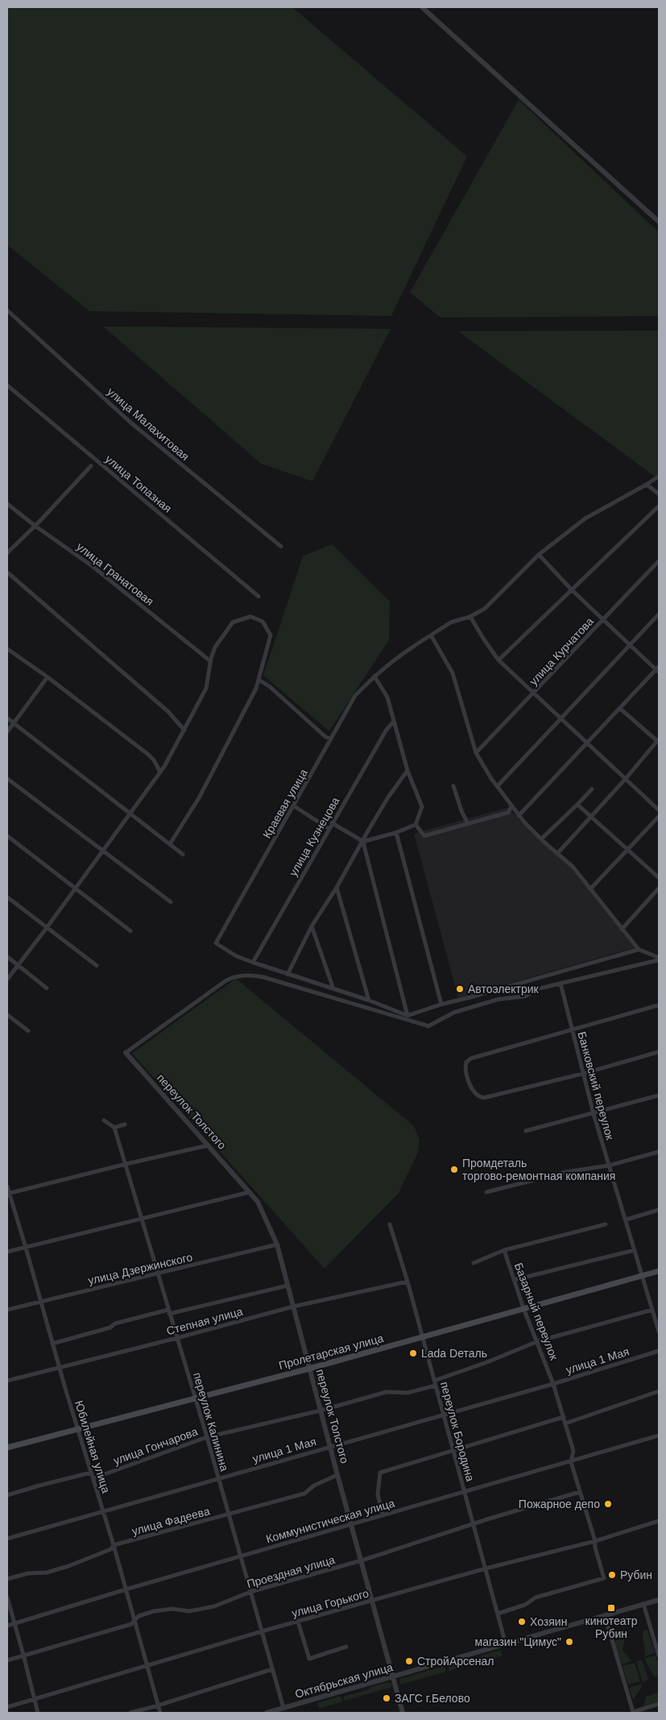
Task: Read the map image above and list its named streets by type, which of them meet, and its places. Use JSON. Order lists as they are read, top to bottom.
{
  "streets": {
    "main road": ["Пролетарская улица"],
    "street": [
      "улица Малахитовая",
      "улица Топазная",
      "улица Гранатовая",
      "улица Курчатова",
      "Краевая улица",
      "улица Кузнецова",
      "Банковский переулок",
      "переулок Толстого",
      "улица Дзержинского",
      "Базарный переулок",
      "Степная улица",
      "улица 1 Мая",
      "переулок Калинина",
      "переулок Бородина",
      "улица Гончарова",
      "Юбилейная улица",
      "улица Фадеева",
      "Коммунистическая улица",
      "Проездная улица",
      "улица Горького",
      "Октябрьская улица"
    ]
  },
  "crossings": [
    ["Краевая улица", "улица Кузнецова"],
    ["Банковский переулок", "Пролетарская улица"],
    ["переулок Толстого", "улица Дзержинского"],
    ["переулок Толстого", "Степная улица"],
    ["переулок Толстого", "Пролетарская улица"],
    ["переулок Толстого", "улица 1 Мая"],
    ["переулок Толстого", "улица Гончарова"],
    ["переулок Толстого", "улица Фадеева"],
    ["переулок Толстого", "Коммунистическая улица"],
    ["переулок Толстого", "Проездная улица"],
    ["переулок Толстого", "улица Горького"],
    ["переулок Толстого", "Октябрьская улица"],
    ["улица Дзержинского", "переулок Калинина"],
    ["улица Дзержинского", "Юбилейная улица"],
    ["Базарный переулок", "Пролетарская улица"],
    ["Базарный переулок", "улица 1 Мая"],
    ["Базарный переулок", "переулок Бородина"],
    ["Базарный переулок", "Коммунистическая улица"],
    ["Базарный переулок", "Проездная улица"],
    ["Базарный переулок", "улица Горького"],
    ["Степная улица", "переулок Калинина"],
    ["Степная улица", "переулок Бородина"],
    ["Степная улица", "Юбилейная улица"],
    ["Пролетарская улица", "переулок Калинина"],
    ["Пролетарская улица", "переулок Бородина"],
    ["Пролетарская улица", "Юбилейная улица"],
    ["улица 1 Мая", "переулок Калинина"],
    ["улица 1 Мая", "переулок Бородина"],
    ["улица 1 Мая", "Юбилейная улица"],
    ["переулок Калинина", "улица Гончарова"],
    ["переулок Калинина", "улица Фадеева"],
    ["переулок Калинина", "Коммунистическая улица"],
    ["переулок Калинина", "Проездная улица"],
    ["переулок Калинина", "улица Горького"],
    ["переулок Калинина", "Октябрьская улица"],
    ["переулок Бородина", "улица Гончарова"],
    ["переулок Бородина", "Коммунистическая улица"],
    ["переулок Бородина", "Проездная улица"],
    ["переулок Бородина", "улица Горького"],
    ["переулок Бородина", "Октябрьская улица"],
    ["улица Гончарова", "Юбилейная улица"],
    ["Юбилейная улица", "улица Фадеева"],
    ["Юбилейная улица", "Коммунистическая улица"],
    ["Юбилейная улица", "Проездная улица"],
    ["Юбилейная улица", "улица Горького"]
  ],
  "places": {
    "other": [
      "Автоэлектрик",
      "Промдеталь торгово-ремонтная компания",
      "Lada Dеталь",
      "Пожарное депо",
      "Рубин",
      "Хозяин",
      "магазин \"Цимус\"",
      "СтройАрсенал",
      "ЗАГС г.Белово"
    ],
    "transit": ["кинотеатр Рубин"]
  }
}
